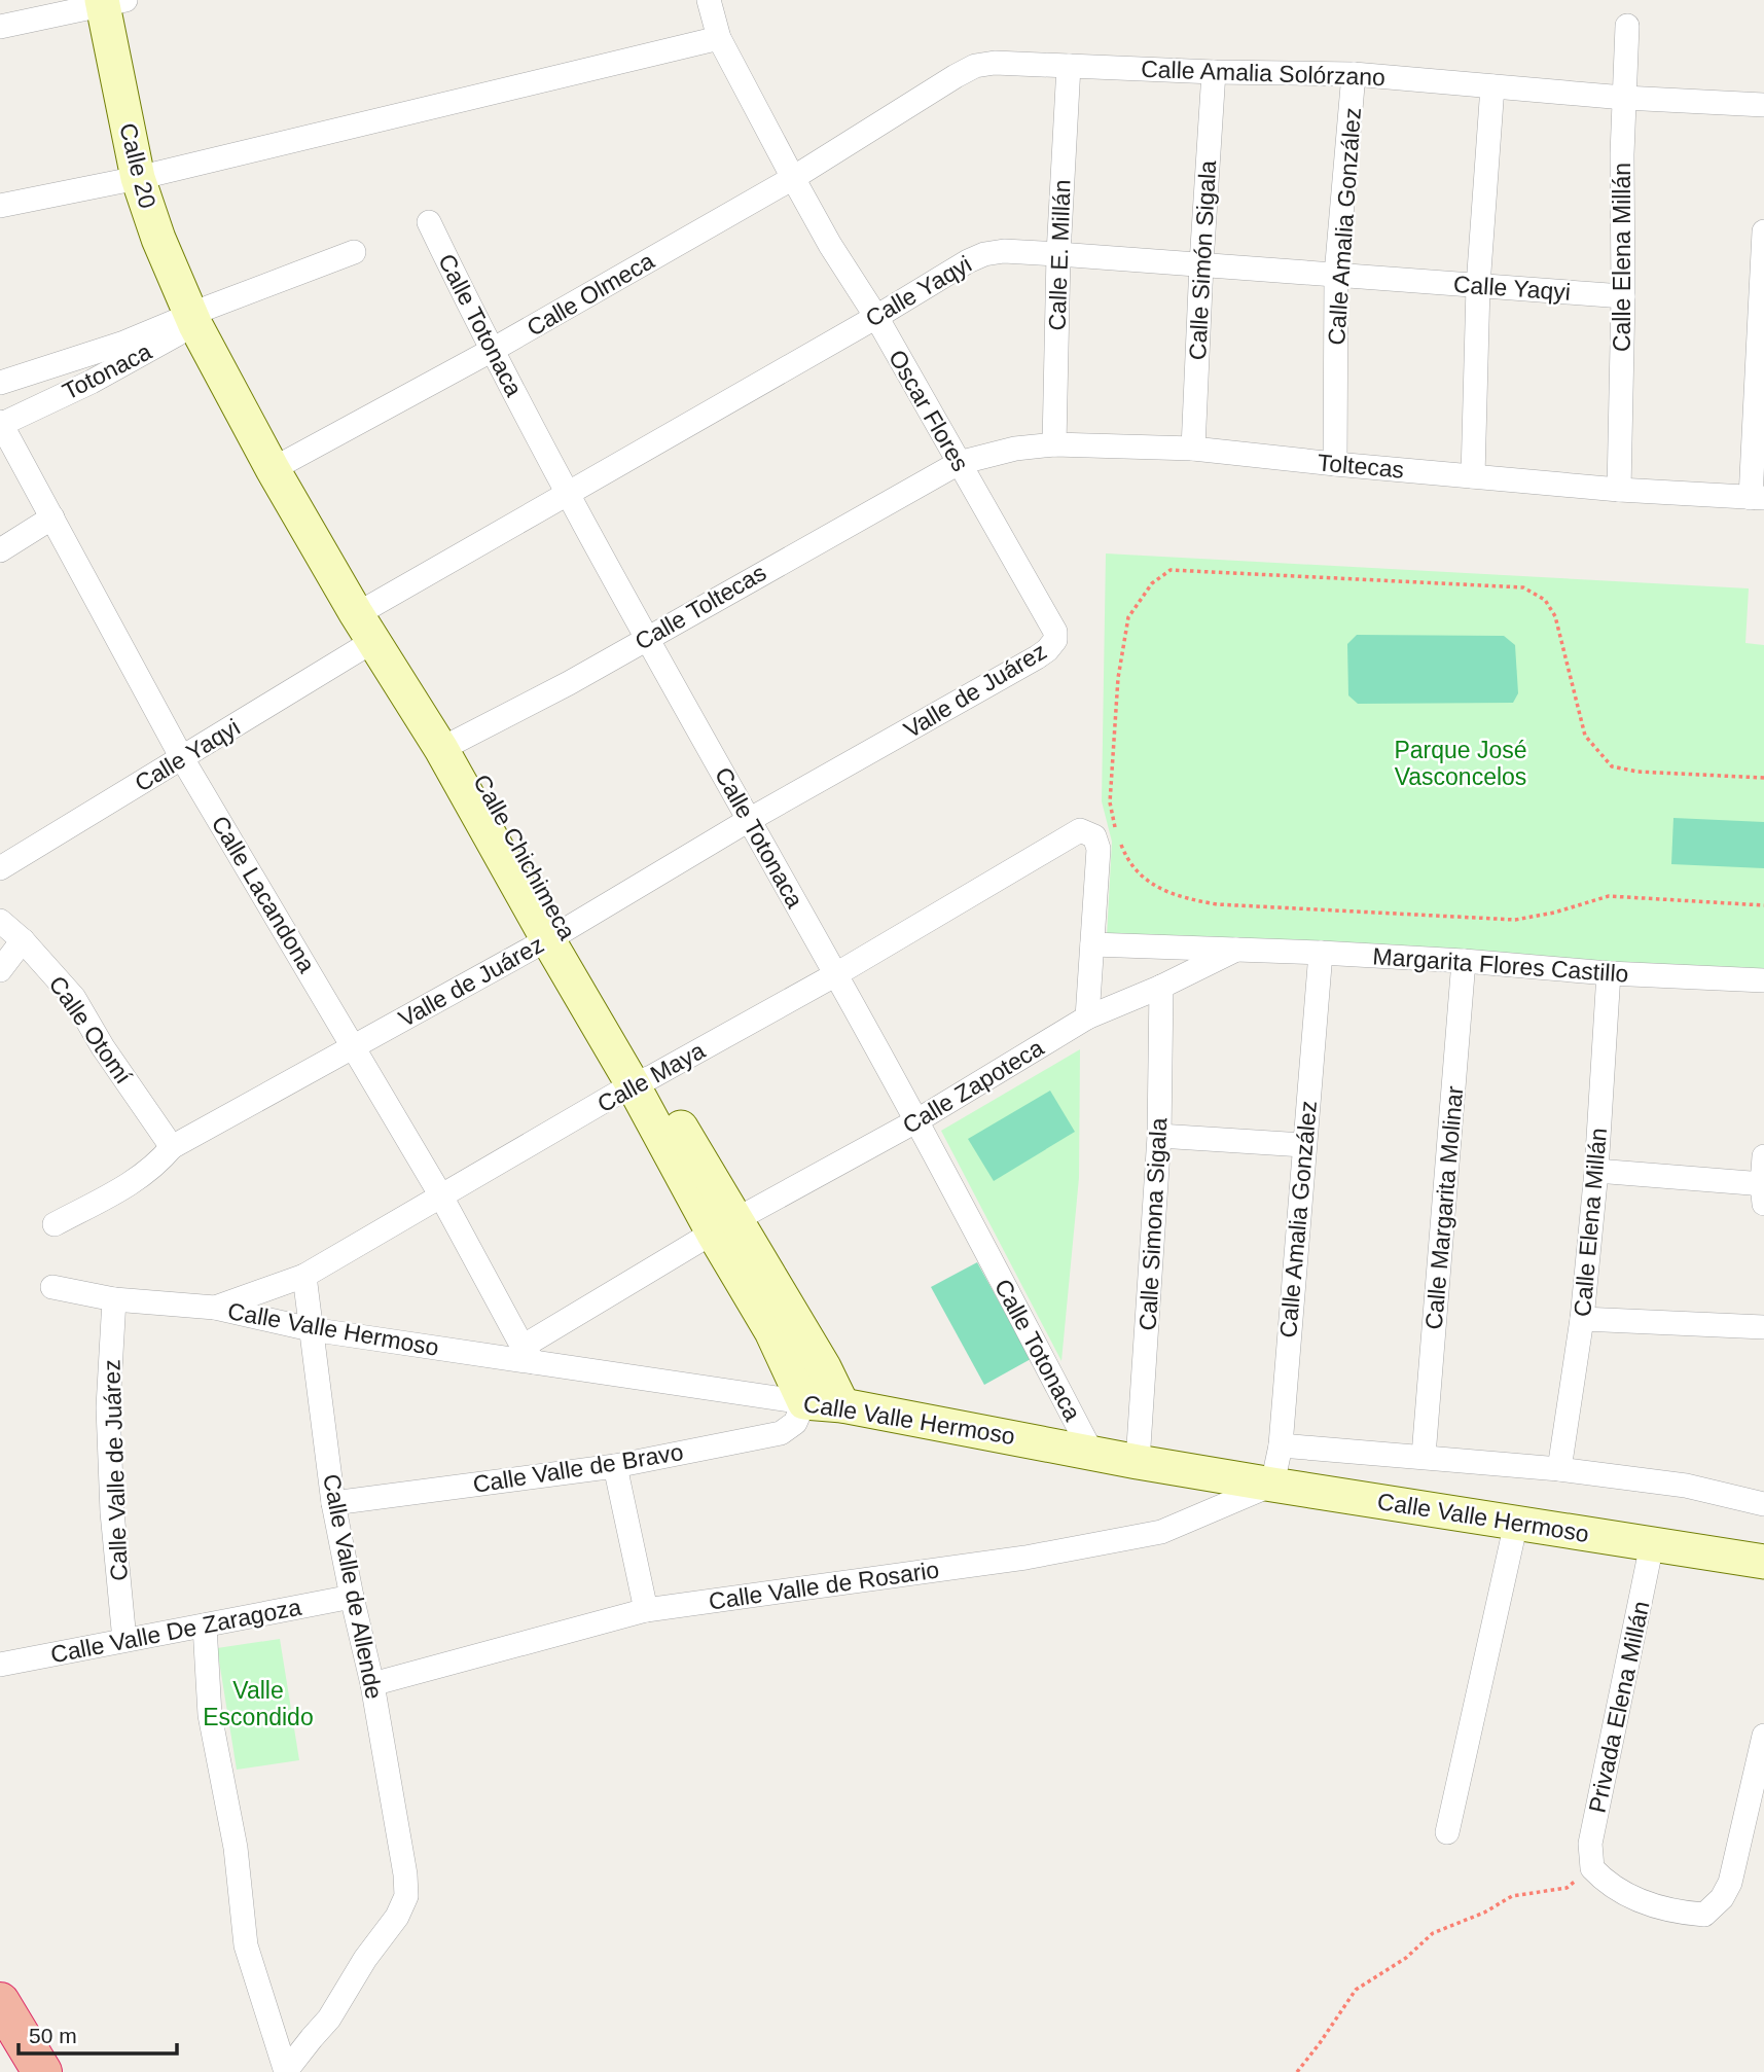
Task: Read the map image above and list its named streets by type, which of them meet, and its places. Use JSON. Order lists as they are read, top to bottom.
{
  "streets": {
    "main road": ["Calle 20", "Calle Chichimeca", "Calle Valle Hermoso"],
    "street": [
      "Calle Amalia Solórzano",
      "Calle Amalia González",
      "Calle E. Millán",
      "Calle Elena Millán",
      "Calle Simón Sigala",
      "Calle Yaqyi",
      "Calle Olmeca",
      "Calle Totonaca",
      "Totonaca",
      "Oscar Flores",
      "Toltecas",
      "Calle Toltecas",
      "Valle de Juárez",
      "Calle Lacandona",
      "Margarita Flores Castillo",
      "Calle Otomí",
      "Calle Maya",
      "Calle Zapoteca",
      "Calle Margarita Molinar",
      "Calle Simona Sigala",
      "Calle Valle de Bravo",
      "Calle Valle de Juárez",
      "Calle Valle de Rosario",
      "Calle Valle de Allende",
      "Calle Valle De Zaragoza",
      "Privada Elena Millán"
    ]
  },
  "crossings": [
    ["Calle Amalia Solórzano", "Calle Amalia González"],
    ["Calle Amalia Solórzano", "Calle E. Millán"],
    ["Calle Amalia Solórzano", "Calle Elena Millán"],
    ["Calle Amalia Solórzano", "Calle Simón Sigala"],
    ["Calle Amalia Solórzano", "Calle Olmeca"],
    ["Calle Amalia Solórzano", "Oscar Flores"],
    ["Calle 20", "Totonaca"],
    ["Calle 20", "Calle Chichimeca"],
    ["Calle Amalia González", "Calle Yaqyi"],
    ["Calle Amalia González", "Toltecas"],
    ["Calle Amalia González", "Margarita Flores Castillo"],
    ["Calle Amalia González", "Calle Valle Hermoso"],
    ["Calle Amalia González", "Calle Valle de Rosario"],
    ["Calle E. Millán", "Calle Yaqyi"],
    ["Calle E. Millán", "Toltecas"],
    ["Calle Elena Millán", "Calle Yaqyi"],
    ["Calle Elena Millán", "Toltecas"],
    ["Calle Elena Millán", "Margarita Flores Castillo"],
    ["Calle Elena Millán", "Calle Valle Hermoso"],
    ["Calle Simón Sigala", "Calle Yaqyi"],
    ["Calle Simón Sigala", "Toltecas"],
    ["Calle Yaqyi", "Calle Totonaca"],
    ["Calle Yaqyi", "Oscar Flores"],
    ["Calle Yaqyi", "Calle Chichimeca"],
    ["Calle Yaqyi", "Calle Lacandona"],
    ["Calle Olmeca", "Calle Totonaca"],
    ["Calle Olmeca", "Oscar Flores"],
    ["Calle Olmeca", "Calle Chichimeca"],
    ["Calle Totonaca", "Calle Toltecas"],
    ["Calle Totonaca", "Valle de Juárez"],
    ["Calle Totonaca", "Calle Maya"],
    ["Calle Totonaca", "Calle Zapoteca"],
    ["Calle Totonaca", "Calle Valle Hermoso"],
    ["Totonaca", "Calle Chichimeca"],
    ["Totonaca", "Calle Lacandona"],
    ["Oscar Flores", "Toltecas"],
    ["Oscar Flores", "Calle Toltecas"],
    ["Oscar Flores", "Valle de Juárez"],
    ["Toltecas", "Calle Toltecas"],
    ["Calle Toltecas", "Calle Chichimeca"],
    ["Valle de Juárez", "Calle Chichimeca"],
    ["Valle de Juárez", "Calle Lacandona"],
    ["Valle de Juárez", "Calle Otomí"],
    ["Calle Chichimeca", "Calle Maya"],
    ["Calle Chichimeca", "Calle Zapoteca"],
    ["Calle Chichimeca", "Calle Valle Hermoso"],
    ["Calle Chichimeca", "Calle Valle de Bravo"],
    ["Calle Lacandona", "Calle Maya"],
    ["Calle Lacandona", "Calle Zapoteca"],
    ["Calle Lacandona", "Calle Valle Hermoso"],
    ["Margarita Flores Castillo", "Calle Maya"],
    ["Margarita Flores Castillo", "Calle Zapoteca"],
    ["Margarita Flores Castillo", "Calle Margarita Molinar"],
    ["Calle Maya", "Calle Valle Hermoso"],
    ["Calle Maya", "Calle Valle de Allende"],
    ["Calle Zapoteca", "Calle Simona Sigala"],
    ["Calle Zapoteca", "Calle Valle Hermoso"],
    ["Calle Margarita Molinar", "Calle Valle Hermoso"],
    ["Calle Simona Sigala", "Calle Valle Hermoso"],
    ["Calle Valle Hermoso", "Calle Valle de Bravo"],
    ["Calle Valle Hermoso", "Calle Valle de Juárez"],
    ["Calle Valle Hermoso", "Calle Valle de Rosario"],
    ["Calle Valle Hermoso", "Calle Valle de Allende"],
    ["Calle Valle Hermoso", "Privada Elena Millán"],
    ["Calle Valle de Bravo", "Calle Valle de Allende"],
    ["Calle Valle de Juárez", "Calle Valle De Zaragoza"],
    ["Calle Valle de Rosario", "Calle Valle de Allende"],
    ["Calle Valle de Allende", "Calle Valle De Zaragoza"]
  ],
  "parks": ["Parque José Vasconcelos", "Valle Escondido"],
  "scale_bar": "50 m"
}
